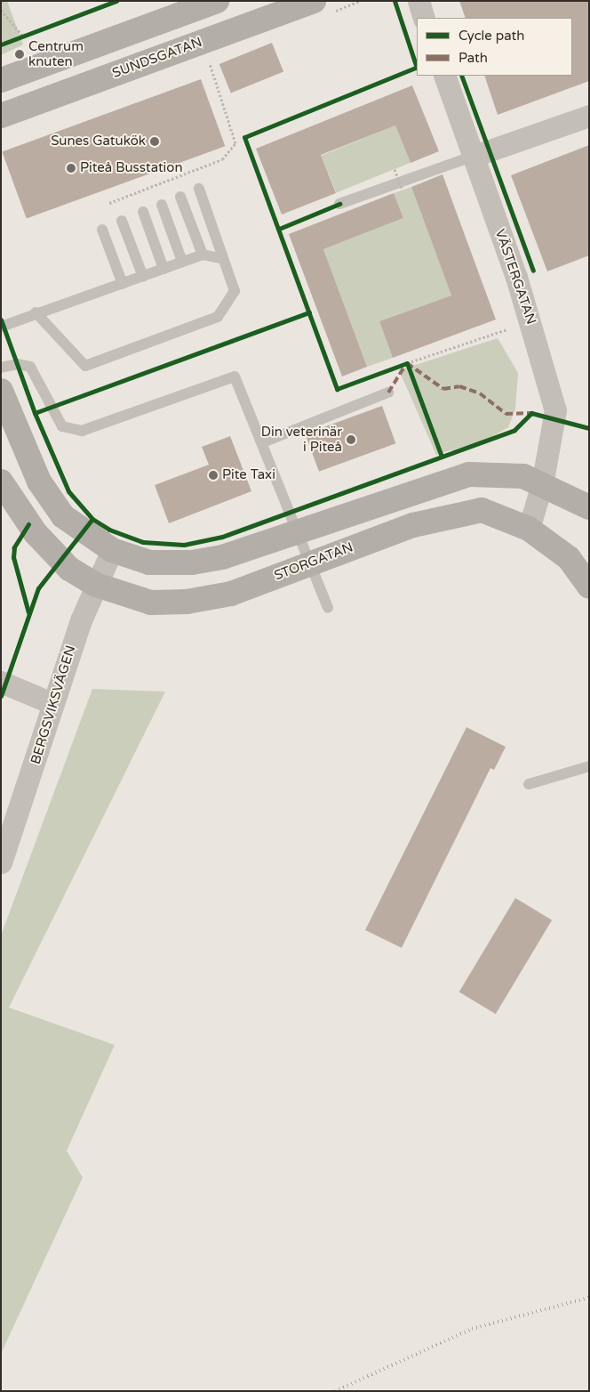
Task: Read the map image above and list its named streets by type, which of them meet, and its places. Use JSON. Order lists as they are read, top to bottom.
{
  "streets": {
    "street": [
      "SUNDSGATAN",
      "VÄSTERGATAN",
      "STORGATAN",
      "BERGSVIKSVÄGEN"
    ]
  },
  "crossings": [
    ["VÄSTERGATAN", "STORGATAN"],
    ["STORGATAN", "BERGSVIKSVÄGEN"]
  ],
  "places": [
    "Centrum knuten",
    "Sunes Gatukök",
    "Piteå Busstation",
    "Din veterinär i Piteå",
    "Pite Taxi"
  ],
  "legend": ["Cycle path", "Path"]
}
